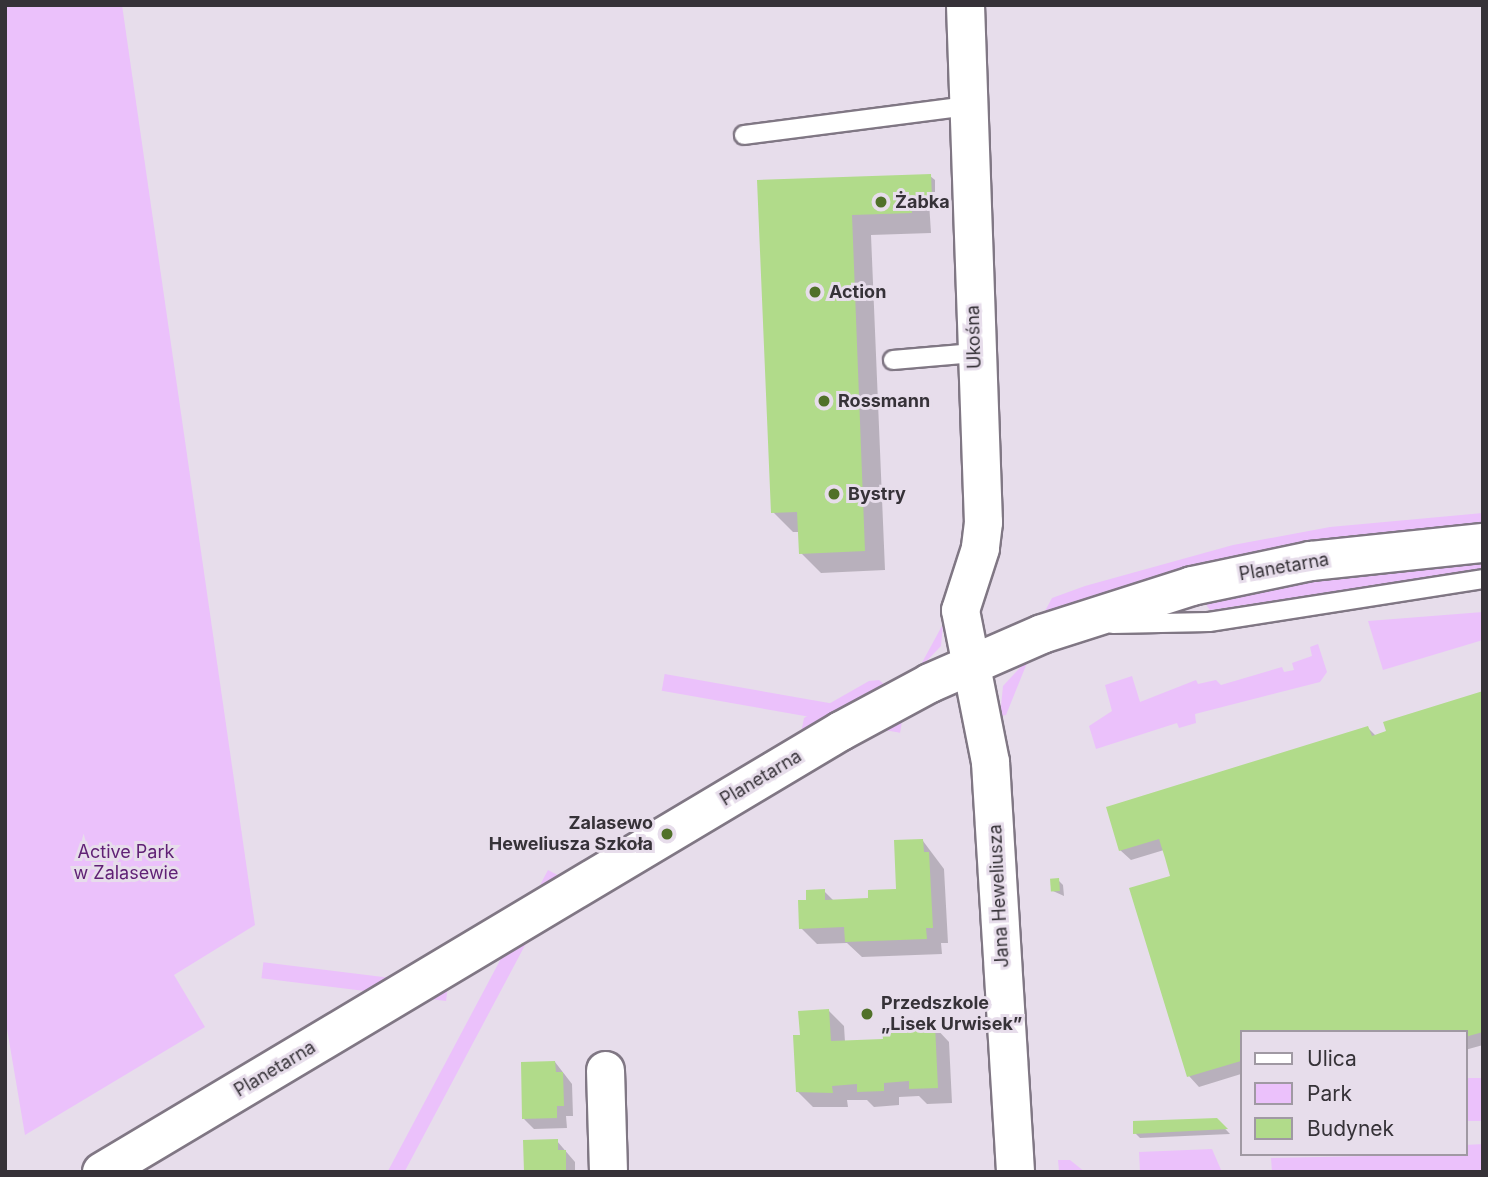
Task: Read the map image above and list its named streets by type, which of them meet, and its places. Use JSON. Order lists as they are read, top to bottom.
{
  "streets": {
    "street": ["Ukośna", "Planetarna", "Jana Heweliusza"]
  },
  "crossings": [
    ["Ukośna", "Planetarna"],
    ["Ukośna", "Jana Heweliusza"],
    ["Planetarna", "Jana Heweliusza"]
  ],
  "parks": ["Active Park w Zalasewie"],
  "places": [
    "Żabka",
    "Action",
    "Rossmann",
    "Bystry",
    "Zalasewo Heweliusza Szkoła",
    "Przedszkole „Lisek Urwisek”"
  ],
  "legend": ["Ulica", "Park", "Budynek"]
}
